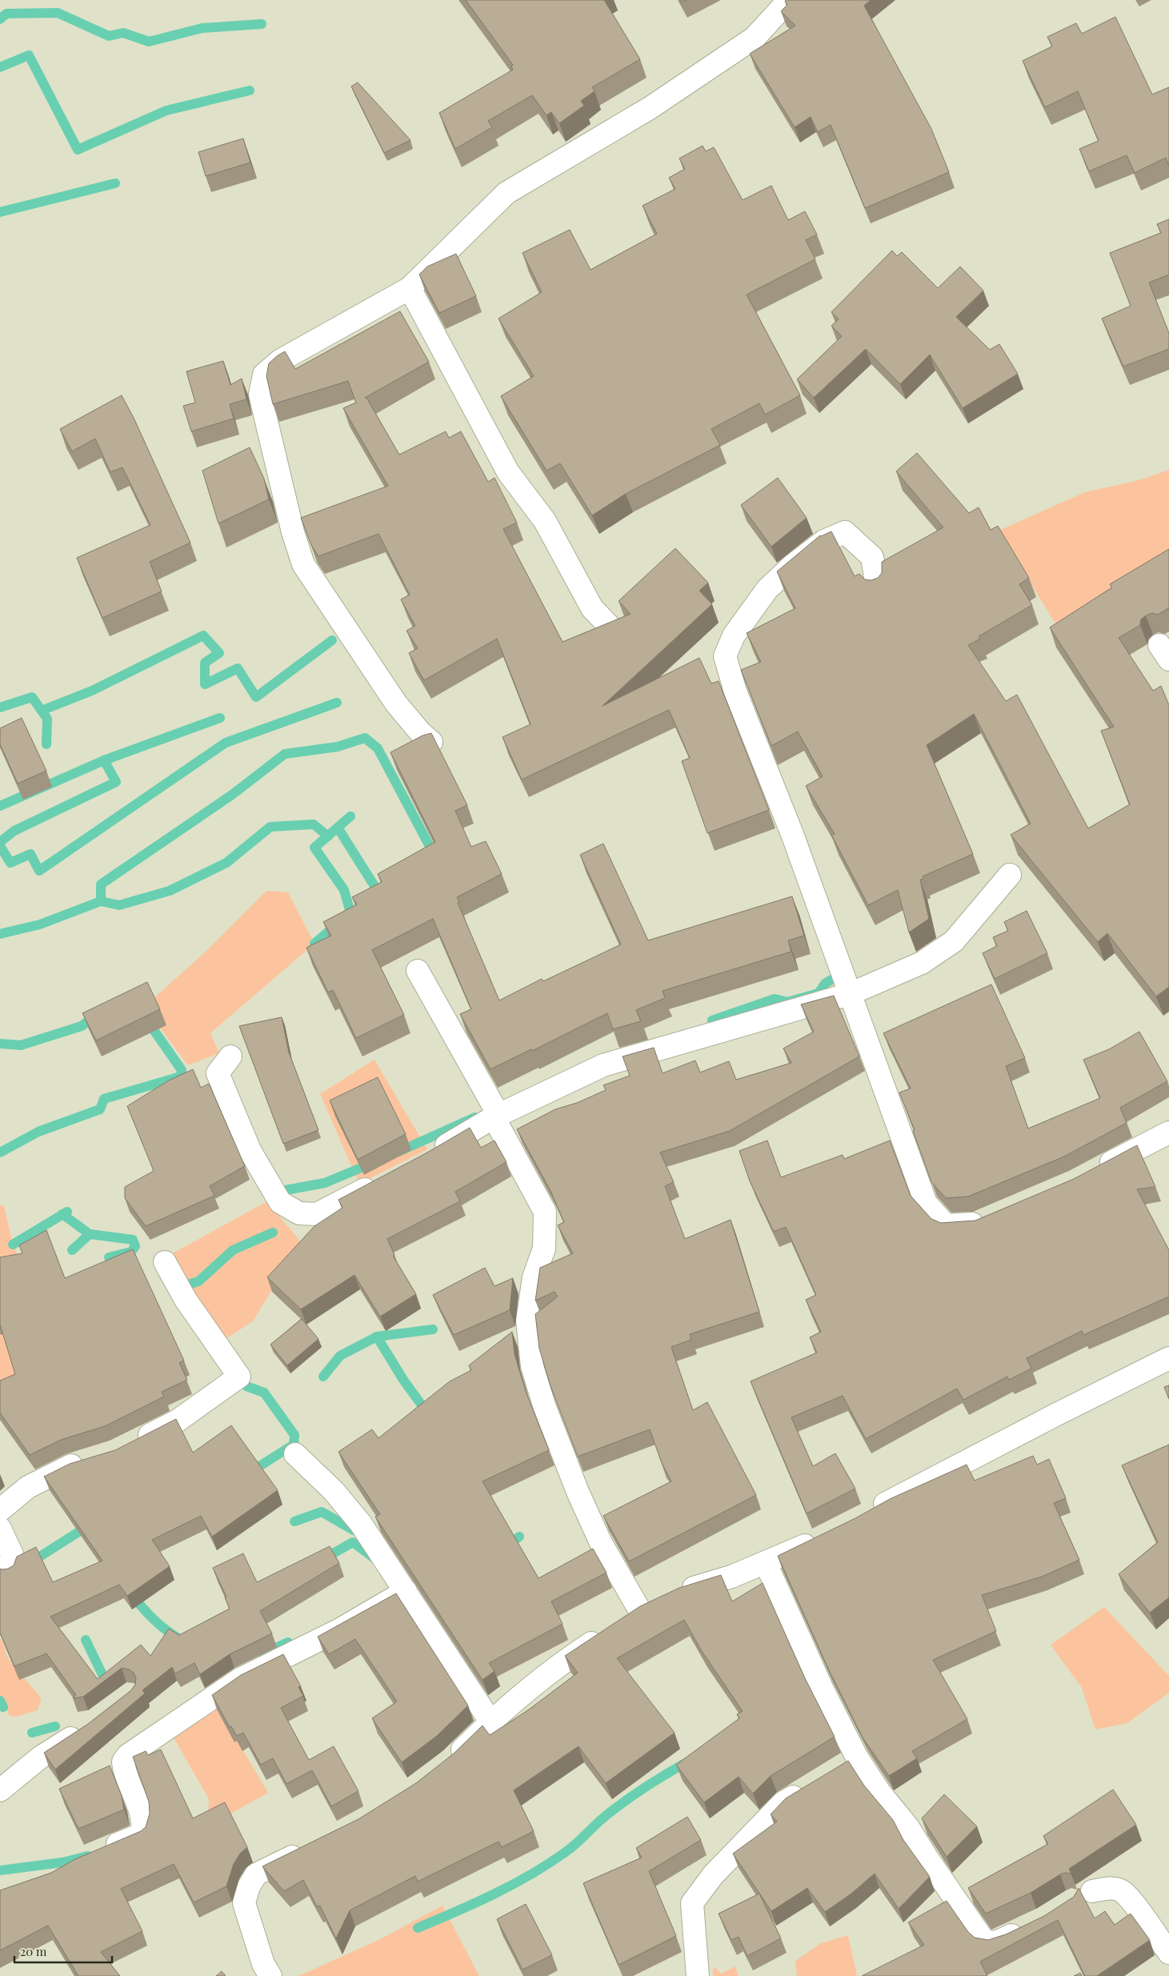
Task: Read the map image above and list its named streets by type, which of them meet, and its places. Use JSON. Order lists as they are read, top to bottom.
{
  "scale_bar": "20 m"
}
